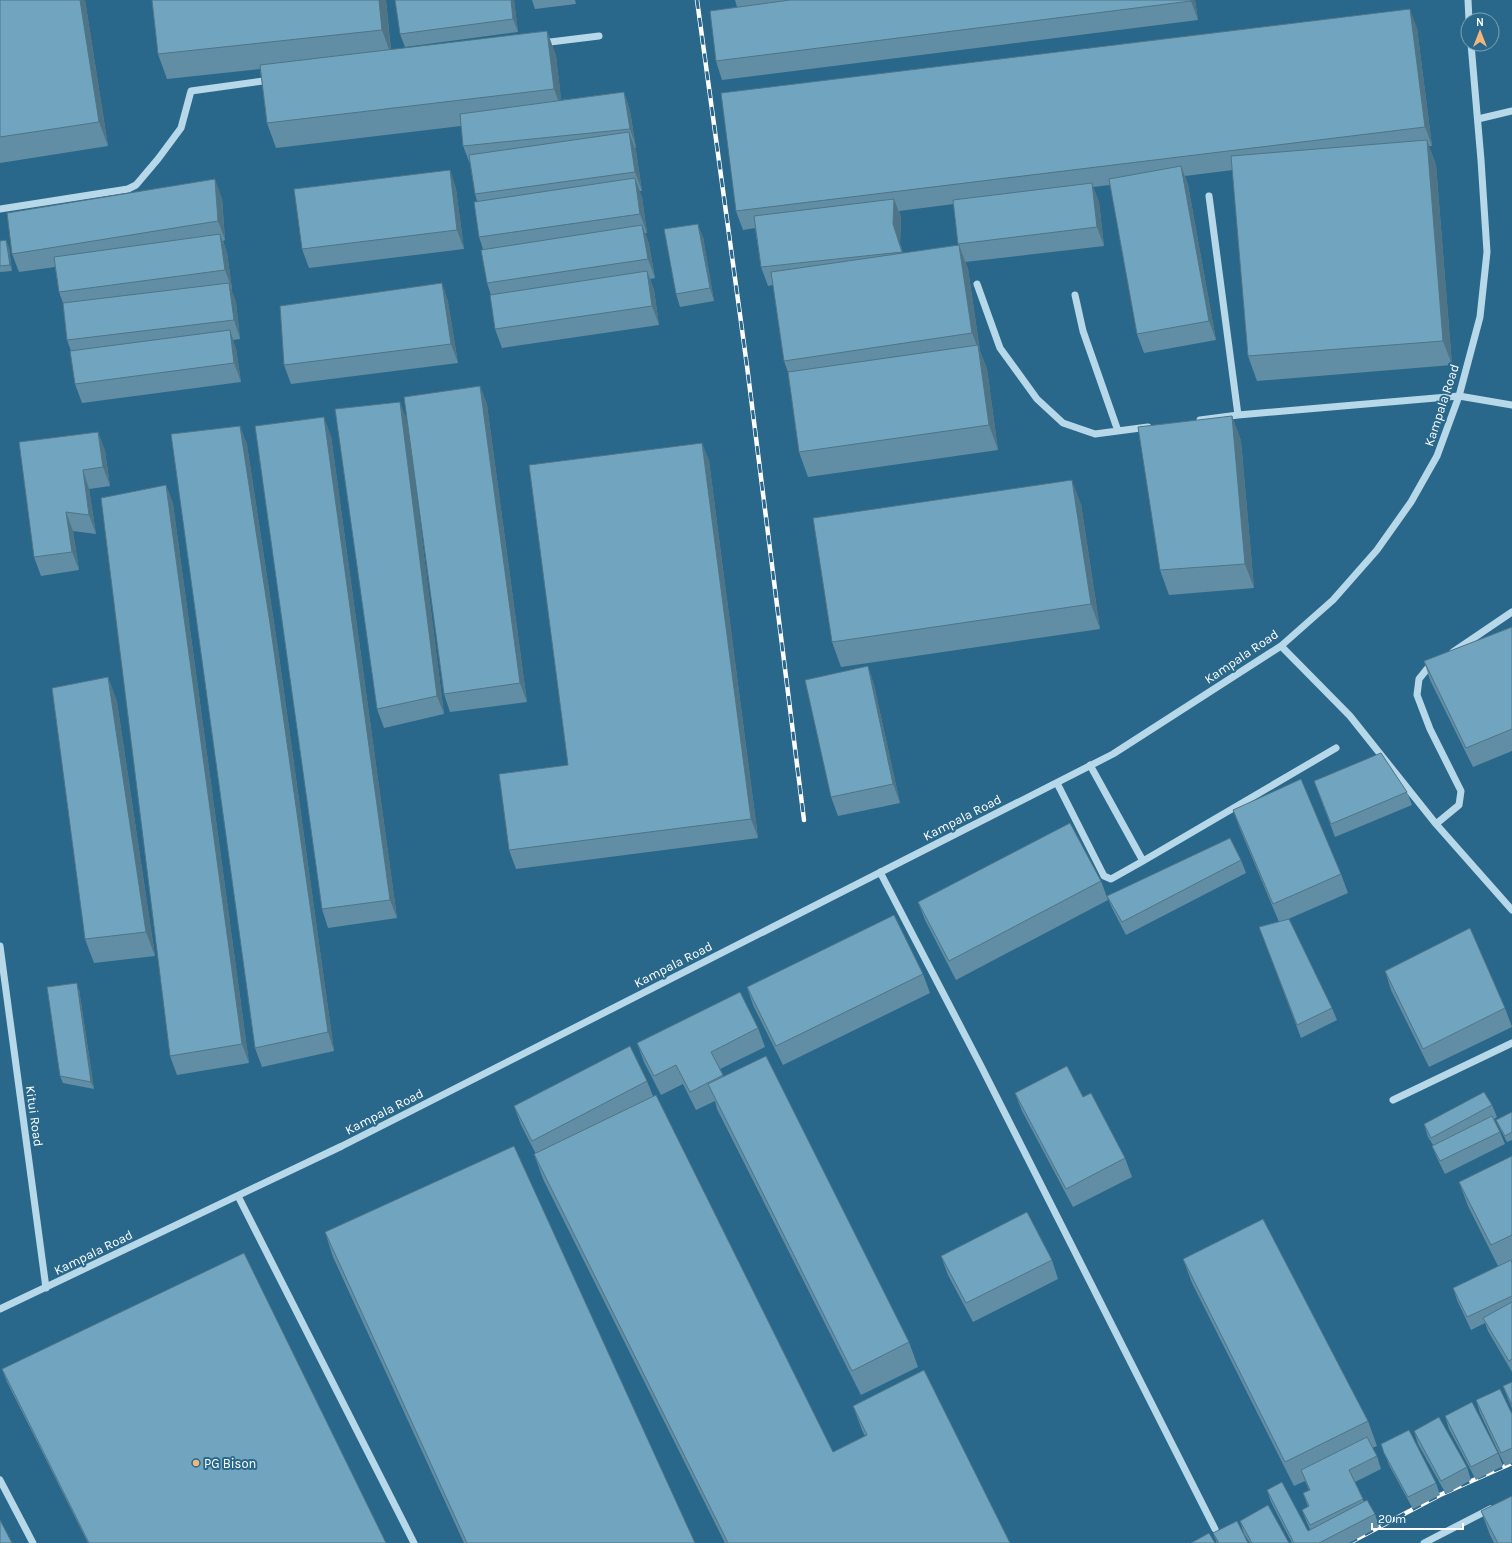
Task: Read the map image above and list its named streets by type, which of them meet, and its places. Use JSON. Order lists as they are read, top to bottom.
{
  "streets": {
    "street": ["Kampala Road", "Kitui Road"]
  },
  "crossings": [
    ["Kampala Road", "Kitui Road"]
  ],
  "places": ["PG Bison"],
  "scale_bar": "20 m",
  "north": "top"
}
